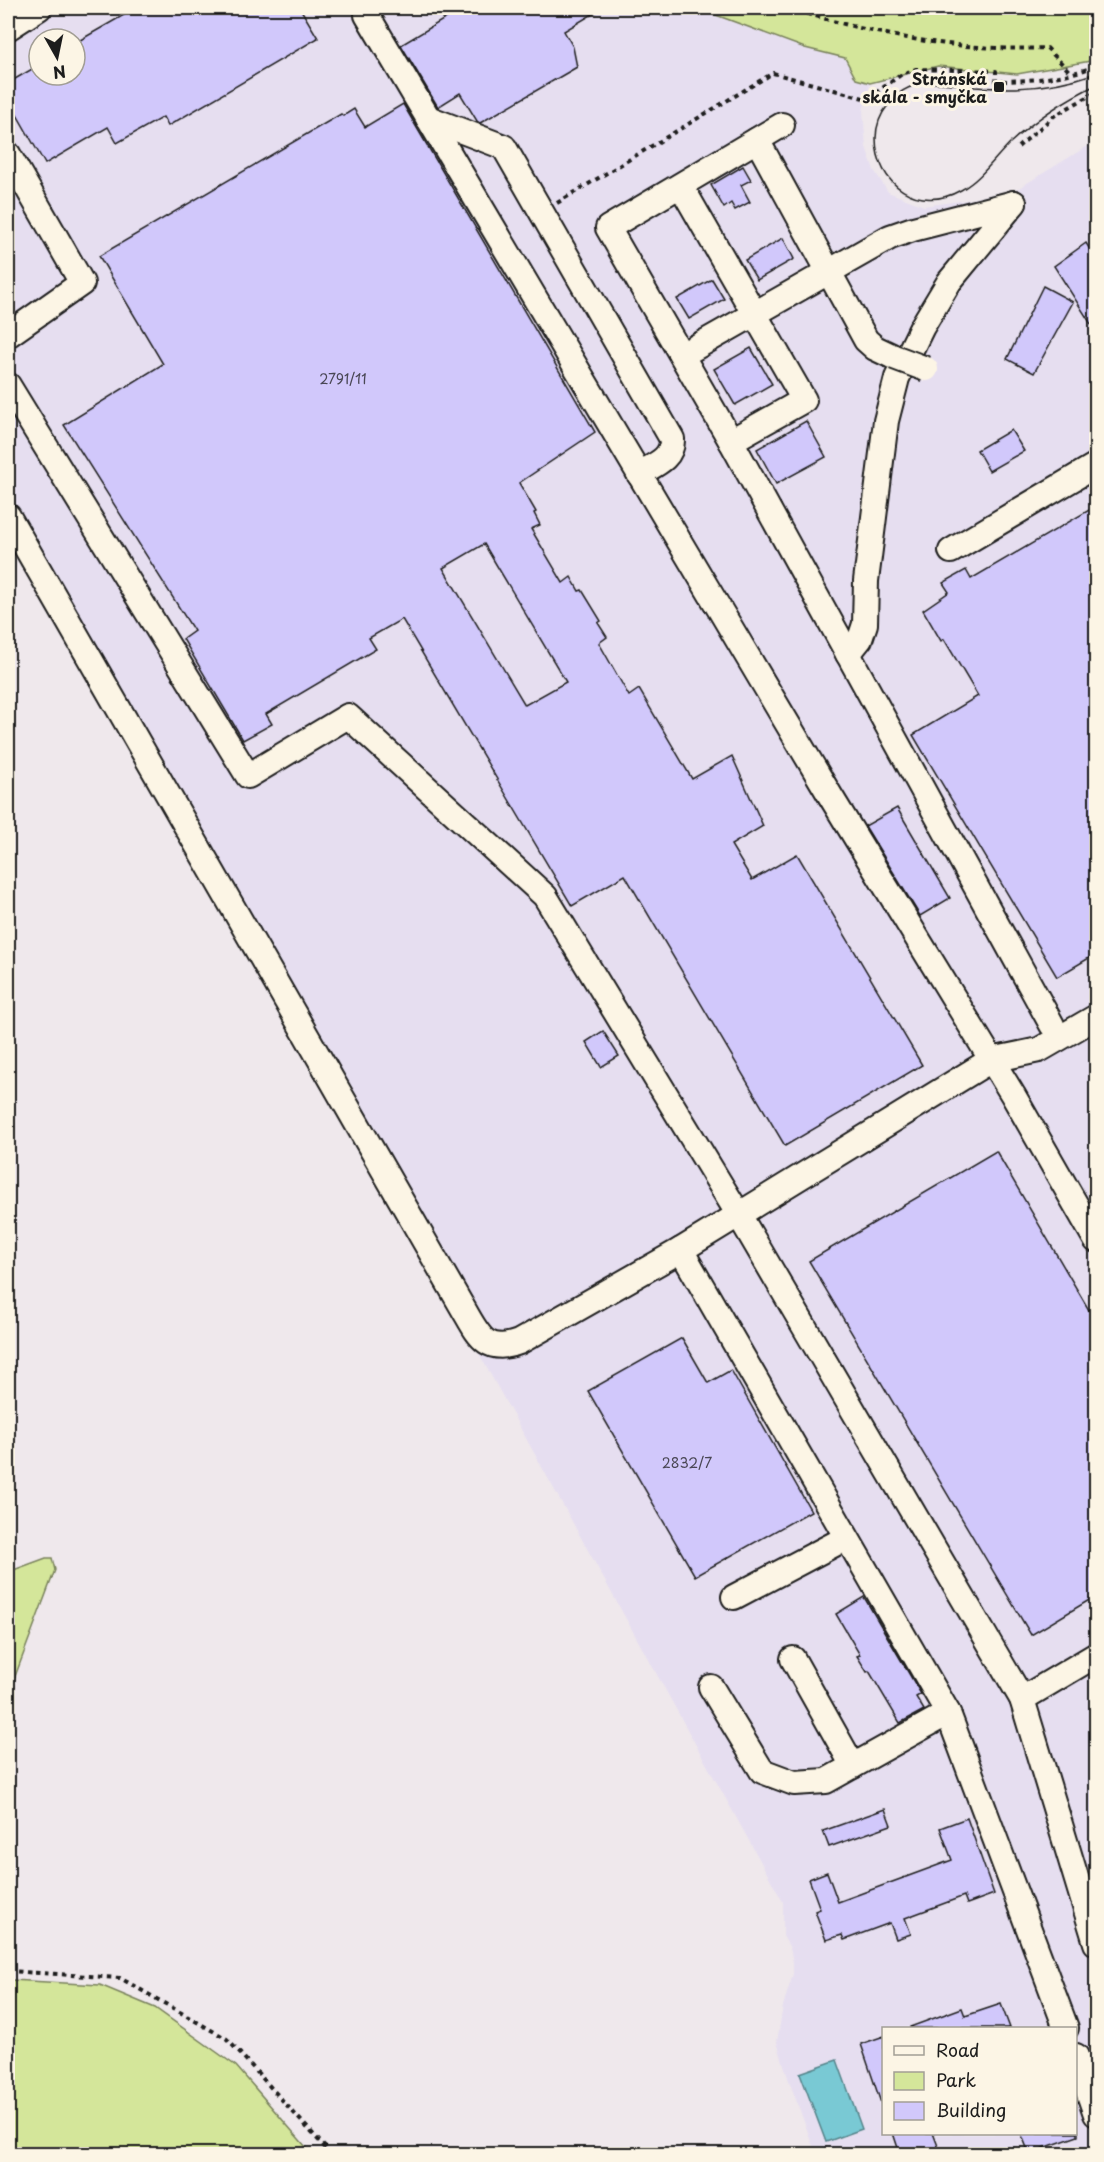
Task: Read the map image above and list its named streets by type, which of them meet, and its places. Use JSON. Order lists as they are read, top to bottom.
{
  "places": {
    "transit": ["Stránská skála - smyčka"]
  },
  "house_numbers": ["2791/11", "2832/7"],
  "legend": ["Road", "Park", "Building"],
  "north": "bottom"
}
